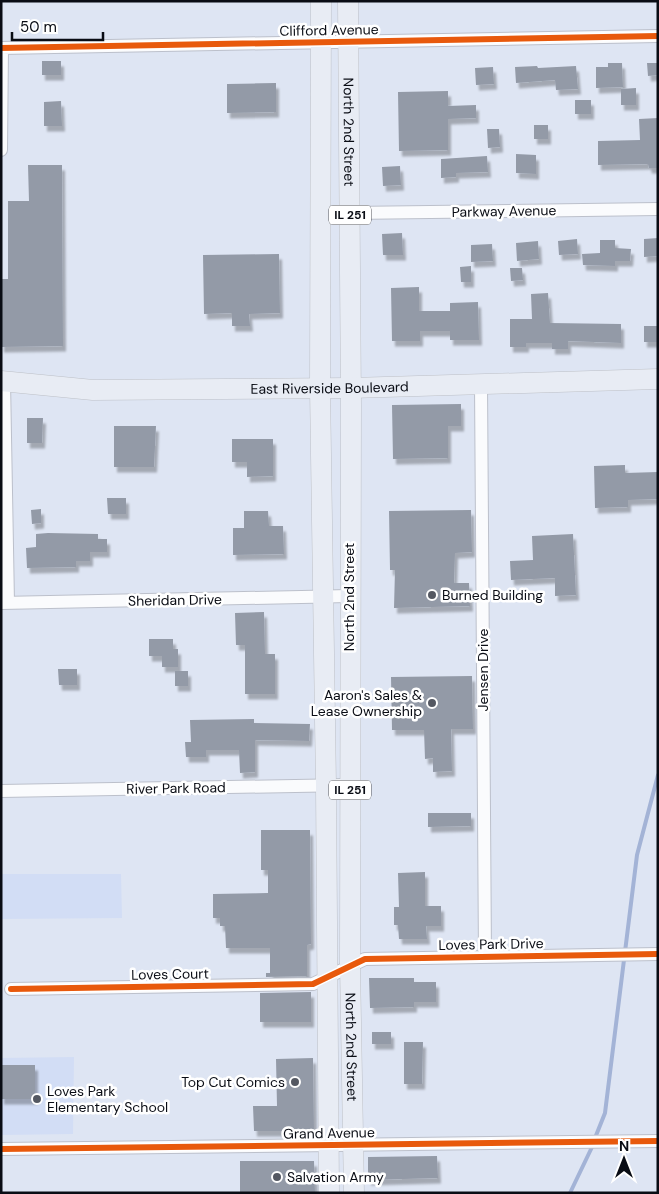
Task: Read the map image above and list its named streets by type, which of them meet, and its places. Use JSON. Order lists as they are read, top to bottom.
{
  "streets": {
    "main road": ["North 2nd Street", "IL 251", "East Riverside Boulevard"],
    "street": [
      "Clifford Avenue",
      "Parkway Avenue",
      "Sheridan Drive",
      "Jensen Drive",
      "River Park Road",
      "Loves Park Drive",
      "Loves Court",
      "Grand Avenue"
    ]
  },
  "crossings": [
    ["Clifford Avenue", "North 2nd Street"],
    ["North 2nd Street", "Parkway Avenue"],
    ["North 2nd Street", "East Riverside Boulevard"],
    ["North 2nd Street", "Sheridan Drive"],
    ["North 2nd Street", "River Park Road"],
    ["North 2nd Street", "Loves Park Drive"],
    ["North 2nd Street", "Loves Court"],
    ["North 2nd Street", "Grand Avenue"],
    ["East Riverside Boulevard", "Jensen Drive"],
    ["Jensen Drive", "Loves Park Drive"],
    ["Loves Park Drive", "Loves Court"]
  ],
  "places": [
    "Burned Building",
    "Aaron's Sales & Lease Ownership",
    "Top Cut Comics",
    "Loves Park Elementary School",
    "Salvation Army"
  ],
  "scale_bar": "50 m",
  "north": "top"
}
